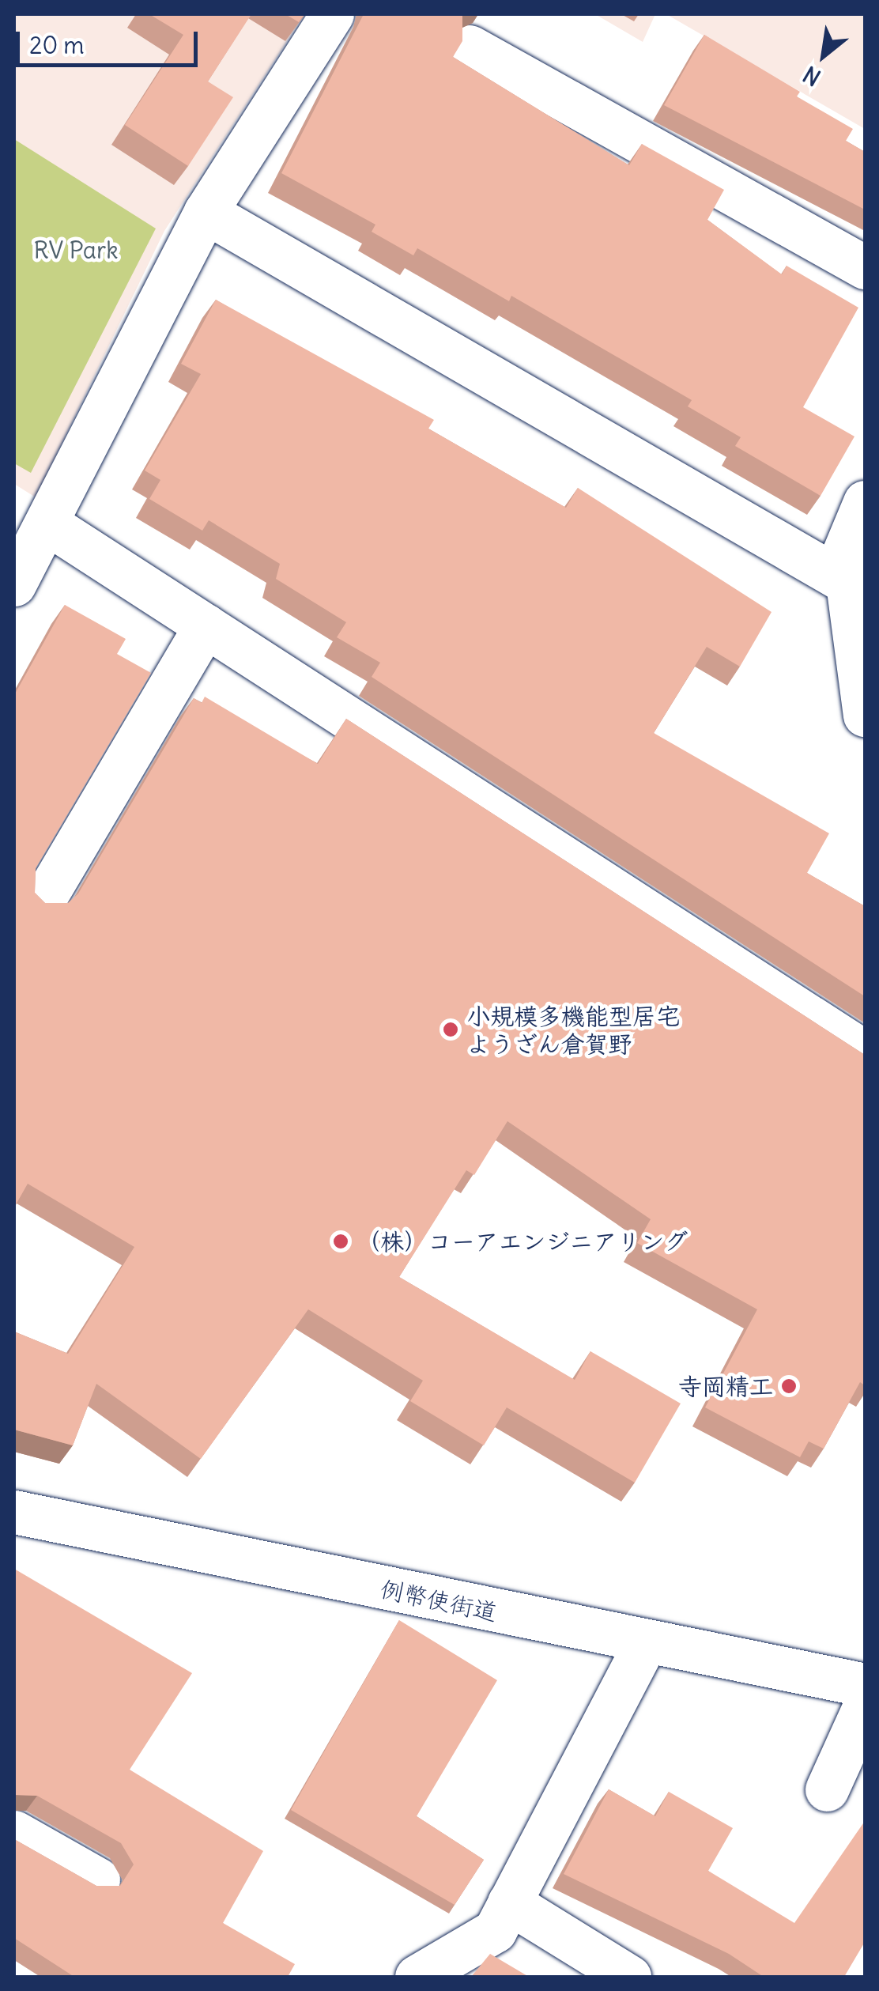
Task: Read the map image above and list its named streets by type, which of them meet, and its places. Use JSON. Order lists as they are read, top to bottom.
{
  "streets": {
    "street": ["例幣使街道"]
  },
  "parks": ["RV Park"],
  "places": ["小規模多機能型居宅 ようざん倉賀野", "（株）コーアエンジニアリング", "寺岡精工"],
  "scale_bar": "20 m",
  "north": "bottom left"
}
